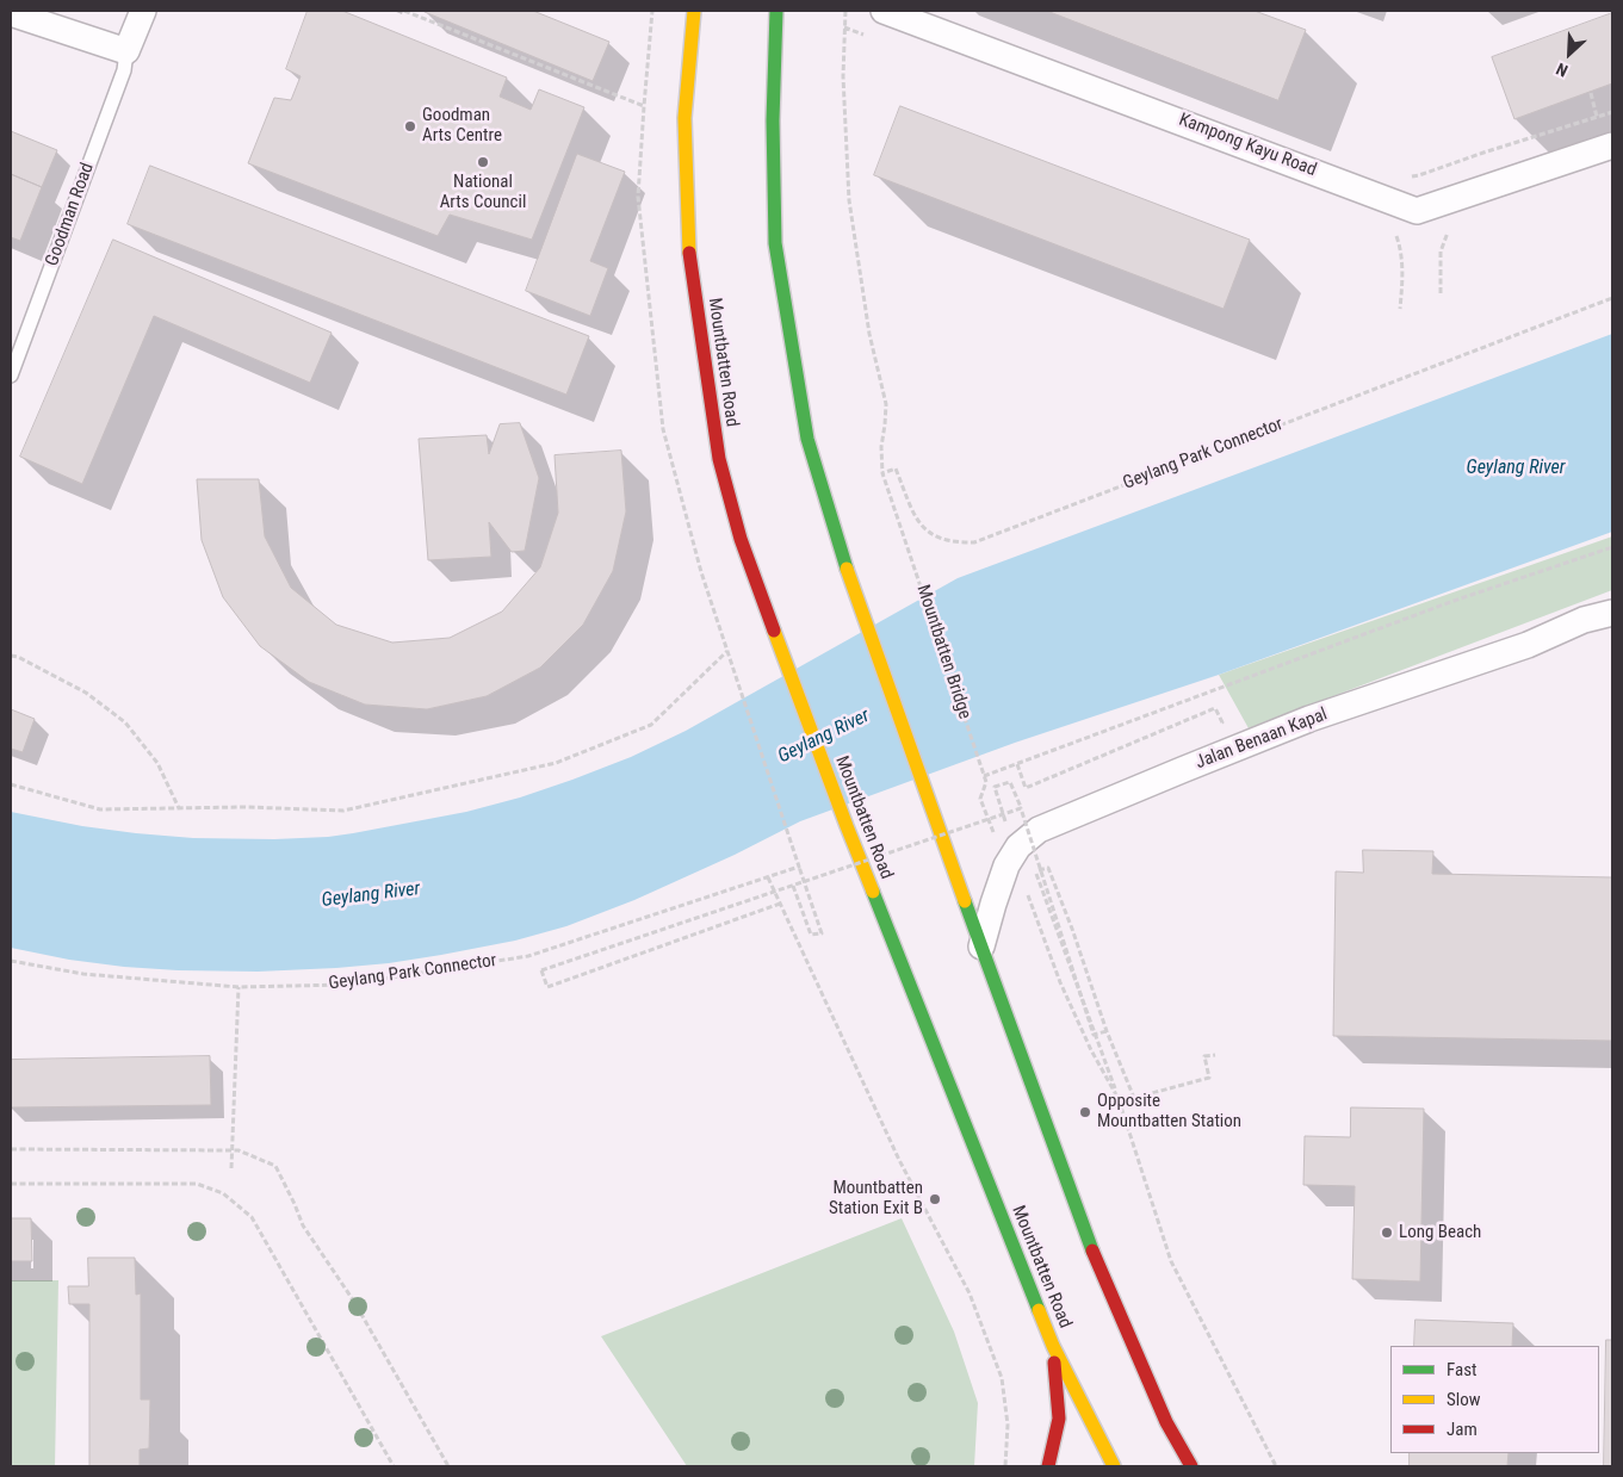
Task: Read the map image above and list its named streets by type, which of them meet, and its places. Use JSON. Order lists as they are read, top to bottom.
{
  "streets": {
    "main road": ["Mountbatten Road"],
    "street": ["Kampong Kayu Road", "Goodman Road", "Jalan Benaan Kapal"],
    "path": ["Geylang Park Connector", "Mountbatten Bridge"]
  },
  "crossings": [
    ["Geylang Park Connector", "Mountbatten Bridge"]
  ],
  "water": ["Geylang River"],
  "places": [
    "Goodman Arts Centre",
    "National Arts Council",
    "Opposite Mountbatten Station",
    "Mountbatten Station Exit B",
    "Long Beach"
  ],
  "legend": ["Fast", "Slow", "Jam"],
  "north": "bottom left"
}
